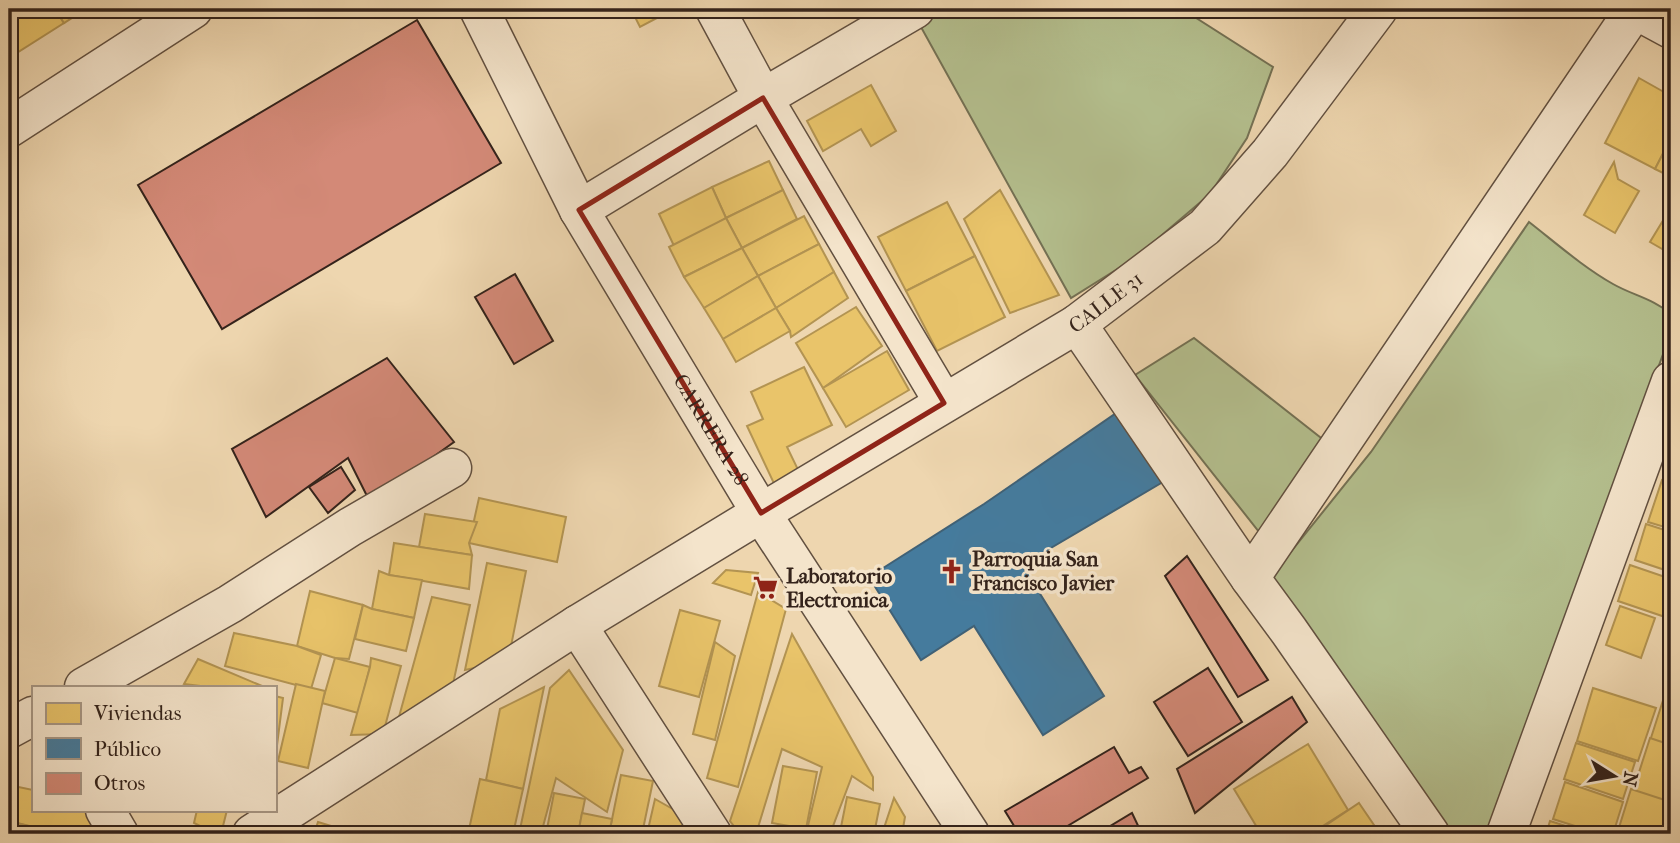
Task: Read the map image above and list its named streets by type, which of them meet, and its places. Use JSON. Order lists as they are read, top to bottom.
{
  "streets": {
    "street": ["CALLE 31", "CARRERA 28"]
  },
  "crossings": [
    ["CALLE 31", "CARRERA 28"]
  ],
  "places": {
    "church": ["Parroquia San Francisco Javier"],
    "supermarket": ["Laboratorio Electronica"]
  },
  "legend": ["Viviendas", "Público", "Otros"],
  "north": "right"
}
